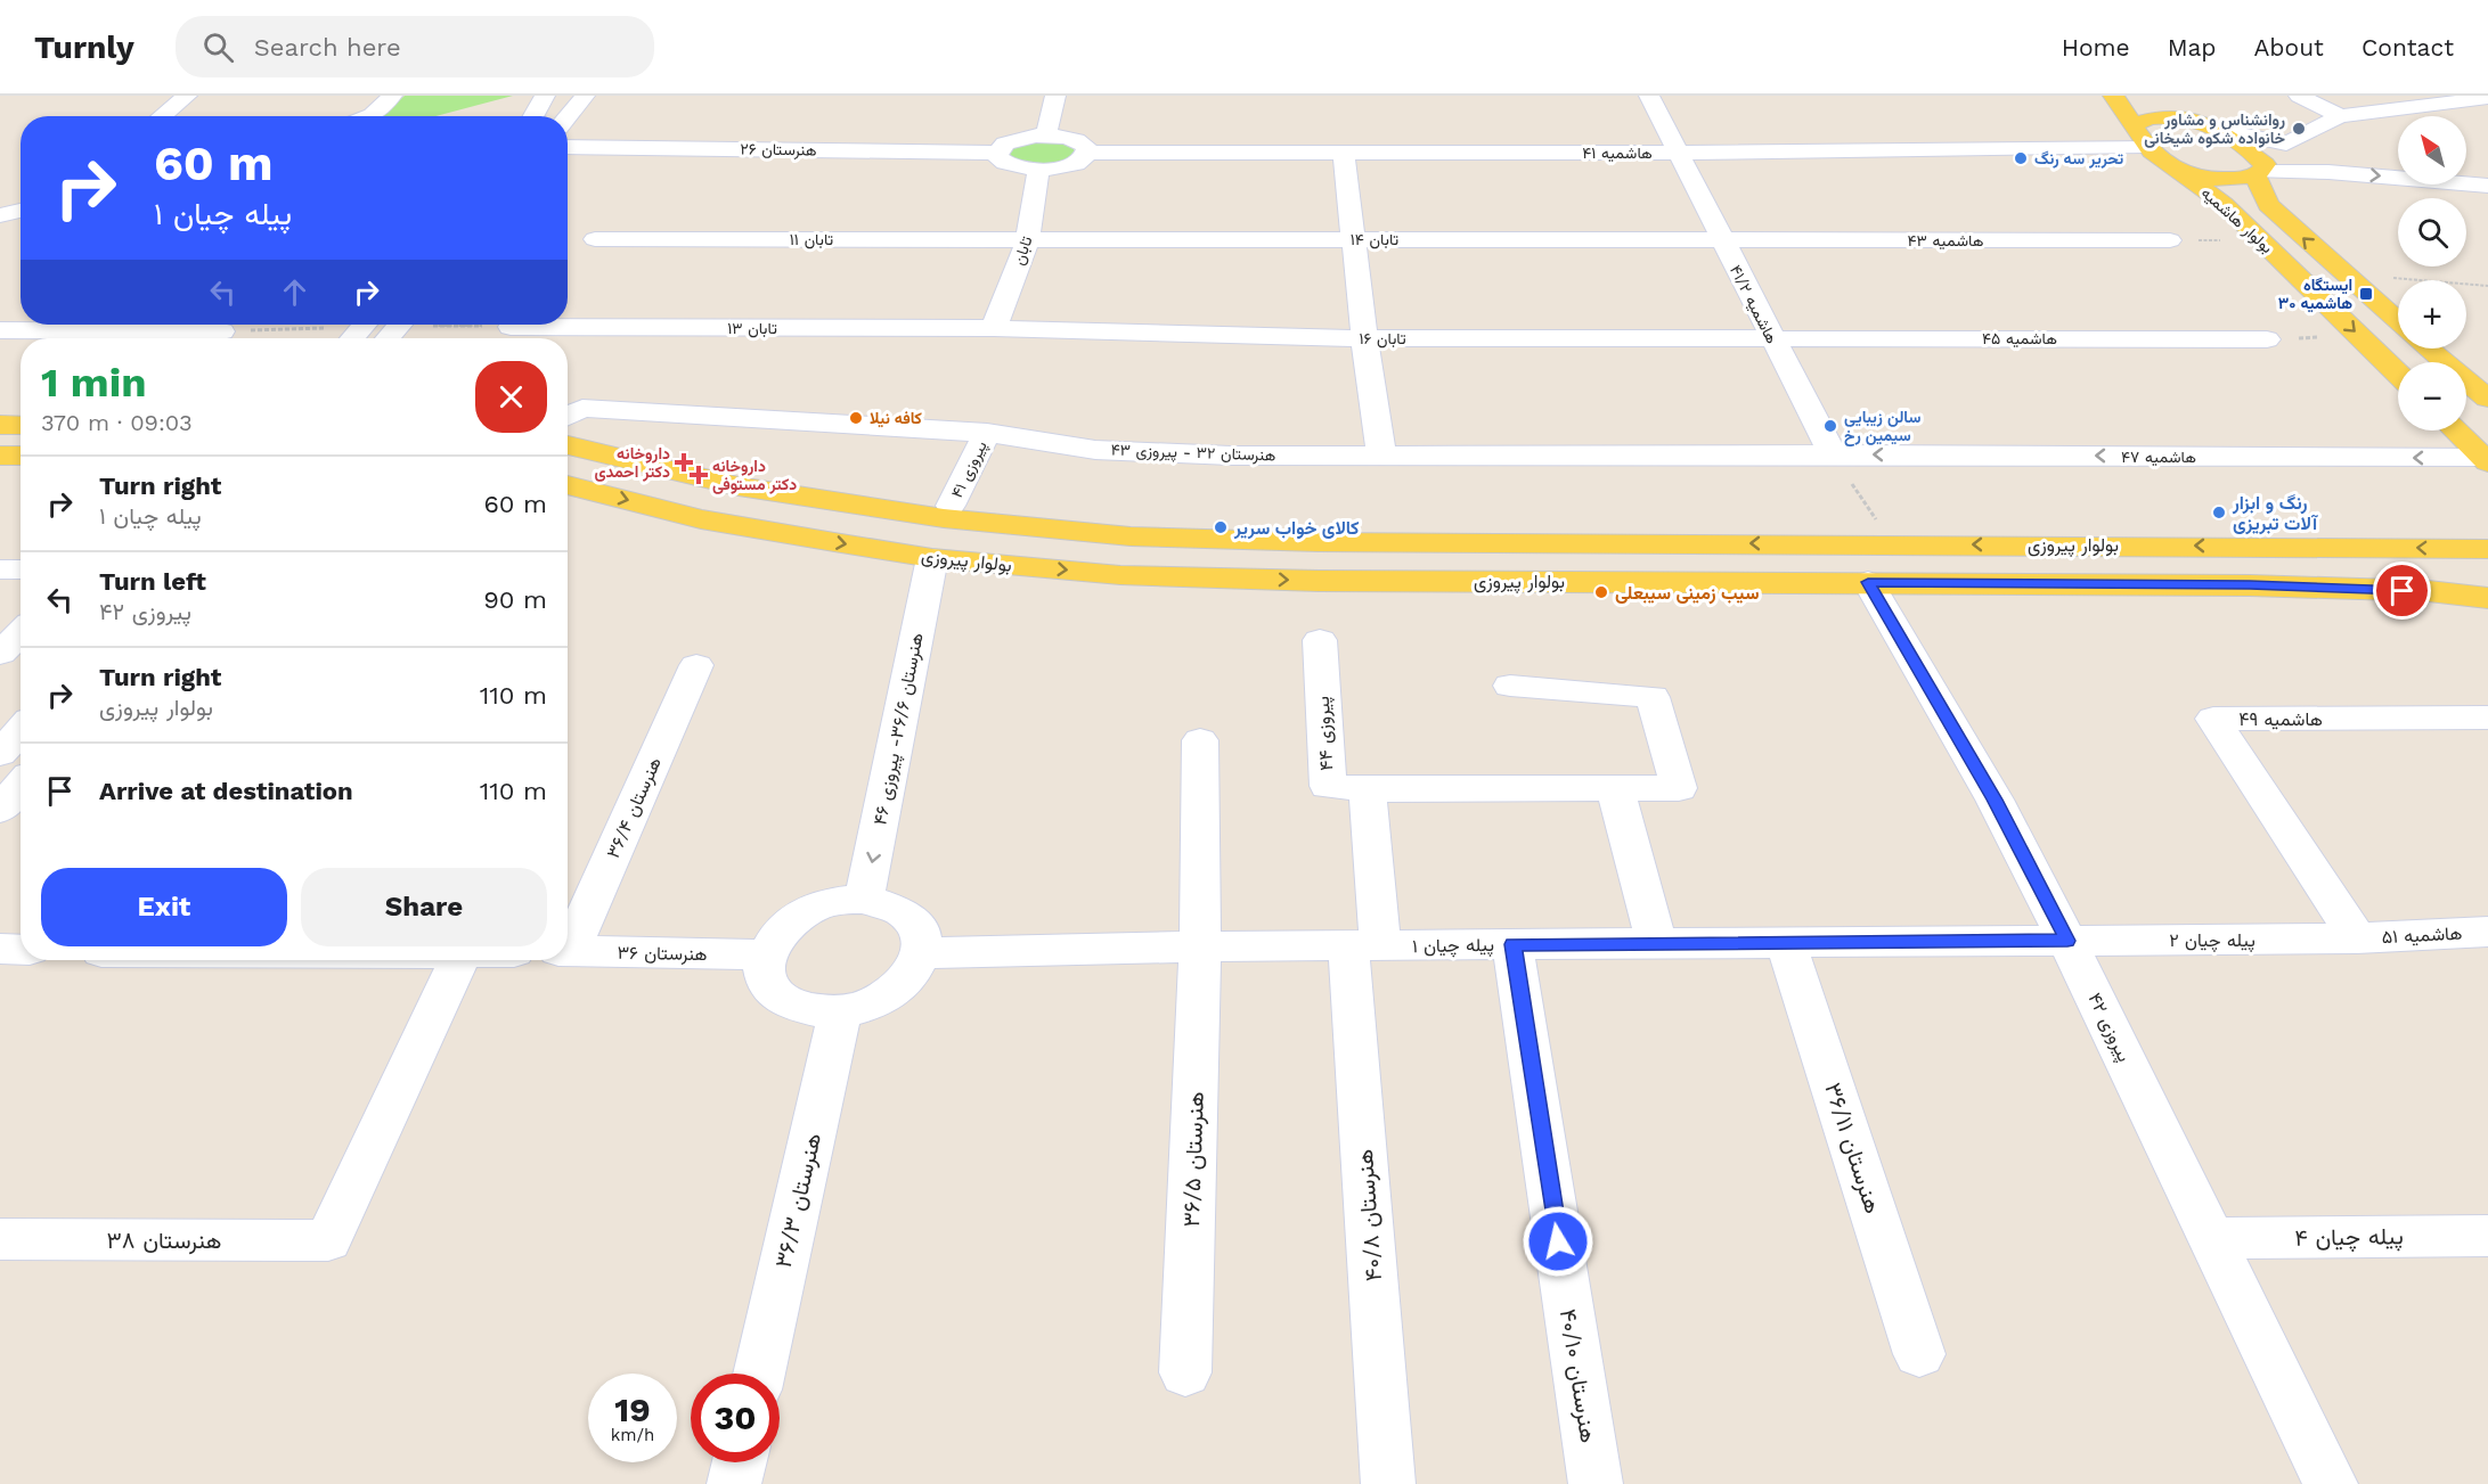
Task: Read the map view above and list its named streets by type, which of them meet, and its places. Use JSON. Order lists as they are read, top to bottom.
{
  "streets": {
    "main road": ["بولوار هاشمیه", "بولوار پیروزی"],
    "street": [
      "هنرستان ۲۶",
      "هاشمیه ۴۱",
      "تابان ۱۱",
      "تابان ۱۴",
      "هاشمیه ۴۳",
      "تابان",
      "هاشمیه ۴۱/۲",
      "تابان ۱۳",
      "تابان ۱۶",
      "هاشمیه ۴۵",
      "هنرستان ۳۲ - پیروزی ۴۳",
      "هاشمیه ۴۷",
      "پیروزی ۴۱",
      "هاشمیه ۴۹",
      "هنرستان ۳۶/۶- پیروزی ۴۶",
      "پیروزی ۴۴",
      "هنرستان ۳۶/۴",
      "هاشمیه ۵۱",
      "پیله چیان ۲",
      "پیله چیان ۱",
      "هنرستان ۳۶",
      "پیروزی ۴۲",
      "هنرستان ۳۶/۱۱",
      "هنرستان ۳۶/۵",
      "هنرستان ۳۶/۳",
      "هنرستان ۴۰/۸",
      "پیله چیان ۴",
      "هنرستان ۳۸",
      "هنرستان ۴۰/۱۰"
    ]
  },
  "crossings": [
    ["هاشمیه ۴۱", "بولوار هاشمیه"],
    ["هاشمیه ۴۱", "هاشمیه ۴۱/۲"],
    ["تابان ۱۱", "تابان ۱۴"],
    ["تابان ۱۱", "تابان"],
    ["تابان ۱۴", "هاشمیه ۴۳"],
    ["تابان ۱۴", "تابان"],
    ["تابان ۱۴", "هاشمیه ۴۱/۲"],
    ["هاشمیه ۴۳", "هاشمیه ۴۱/۲"],
    ["تابان", "تابان ۱۳"],
    ["تابان", "تابان ۱۶"],
    ["هاشمیه ۴۱/۲", "تابان ۱۶"],
    ["هاشمیه ۴۱/۲", "هاشمیه ۴۵"],
    ["هاشمیه ۴۱/۲", "هنرستان ۳۲ - پیروزی ۴۳"],
    ["هاشمیه ۴۱/۲", "هاشمیه ۴۷"],
    ["تابان ۱۳", "تابان ۱۶"],
    ["تابان ۱۶", "هاشمیه ۴۵"],
    ["هنرستان ۳۲ - پیروزی ۴۳", "هاشمیه ۴۷"],
    ["هنرستان ۳۲ - پیروزی ۴۳", "پیروزی ۴۱"],
    ["بولوار پیروزی", "هنرستان ۳۶/۶- پیروزی ۴۶"],
    ["بولوار پیروزی", "پیروزی ۴۲"],
    ["هاشمیه ۴۹", "هاشمیه ۵۱"],
    ["هاشمیه ۴۹", "پیله چیان ۲"],
    ["هنرستان ۳۶/۶- پیروزی ۴۶", "پیله چیان ۱"],
    ["هنرستان ۳۶/۶- پیروزی ۴۶", "هنرستان ۳۶"],
    ["هنرستان ۳۶/۶- پیروزی ۴۶", "هنرستان ۳۶/۳"],
    ["پیروزی ۴۴", "هنرستان ۴۰/۸"],
    ["هاشمیه ۵۱", "پیله چیان ۲"],
    ["پیله چیان ۲", "پیله چیان ۱"],
    ["پیله چیان ۲", "پیروزی ۴۲"],
    ["پیله چیان ۱", "هنرستان ۳۶"],
    ["پیله چیان ۱", "پیروزی ۴۲"],
    ["پیله چیان ۱", "هنرستان ۳۶/۱۱"],
    ["پیله چیان ۱", "هنرستان ۳۶/۵"],
    ["پیله چیان ۱", "هنرستان ۳۶/۳"],
    ["پیله چیان ۱", "هنرستان ۴۰/۸"],
    ["پیله چیان ۱", "هنرستان ۴۰/۱۰"],
    ["هنرستان ۳۶", "هنرستان ۳۶/۳"],
    ["پیروزی ۴۲", "پیله چیان ۴"]
  ],
  "one_way": ["هنرستان ۳۶/۶- پیروزی ۴۶"],
  "places": {
    "other": [
      "روانشناس و مشاور خانواده شکوه شیخانی",
      "تحریر سه رنگ",
      "کافه نیلا",
      "سالن زیبایی سیمین رخ",
      "رنگ و ابزار آلات تبریزی",
      "کالای خواب سریر",
      "سیب زمینی سیبعلی"
    ],
    "transit": ["ایستگاه هاشمیه ۳۰"],
    "health": ["داروخانه دکتر احمدی", "داروخانه دکتر مستوفی"]
  },
  "north": "top left",
  "page": {
    "header": "Turnly",
    "search": "Search here",
    "nav": [
      "Home",
      "Map",
      "About",
      "Contact"
    ],
    "map_buttons": ["+", "−"],
    "turn": ["60 m", "پیله چیان ۱"],
    "heading": ["1 min", "370 m · 09:03"],
    "list": [
      {
        "name": "Turn right",
        "note": "پیله چیان ۱",
        "value": "60 m"
      },
      {
        "name": "Turn left",
        "note": "پیروزی ۴۲",
        "value": "90 m"
      },
      {
        "name": "Turn right",
        "note": "بولوار پیروزی",
        "value": "110 m"
      },
      {
        "name": "Arrive at destination",
        "value": "110 m"
      }
    ],
    "buttons": ["Exit", "Share"],
    "speed": "19 km/h",
    "limit": "30"
  }
}
